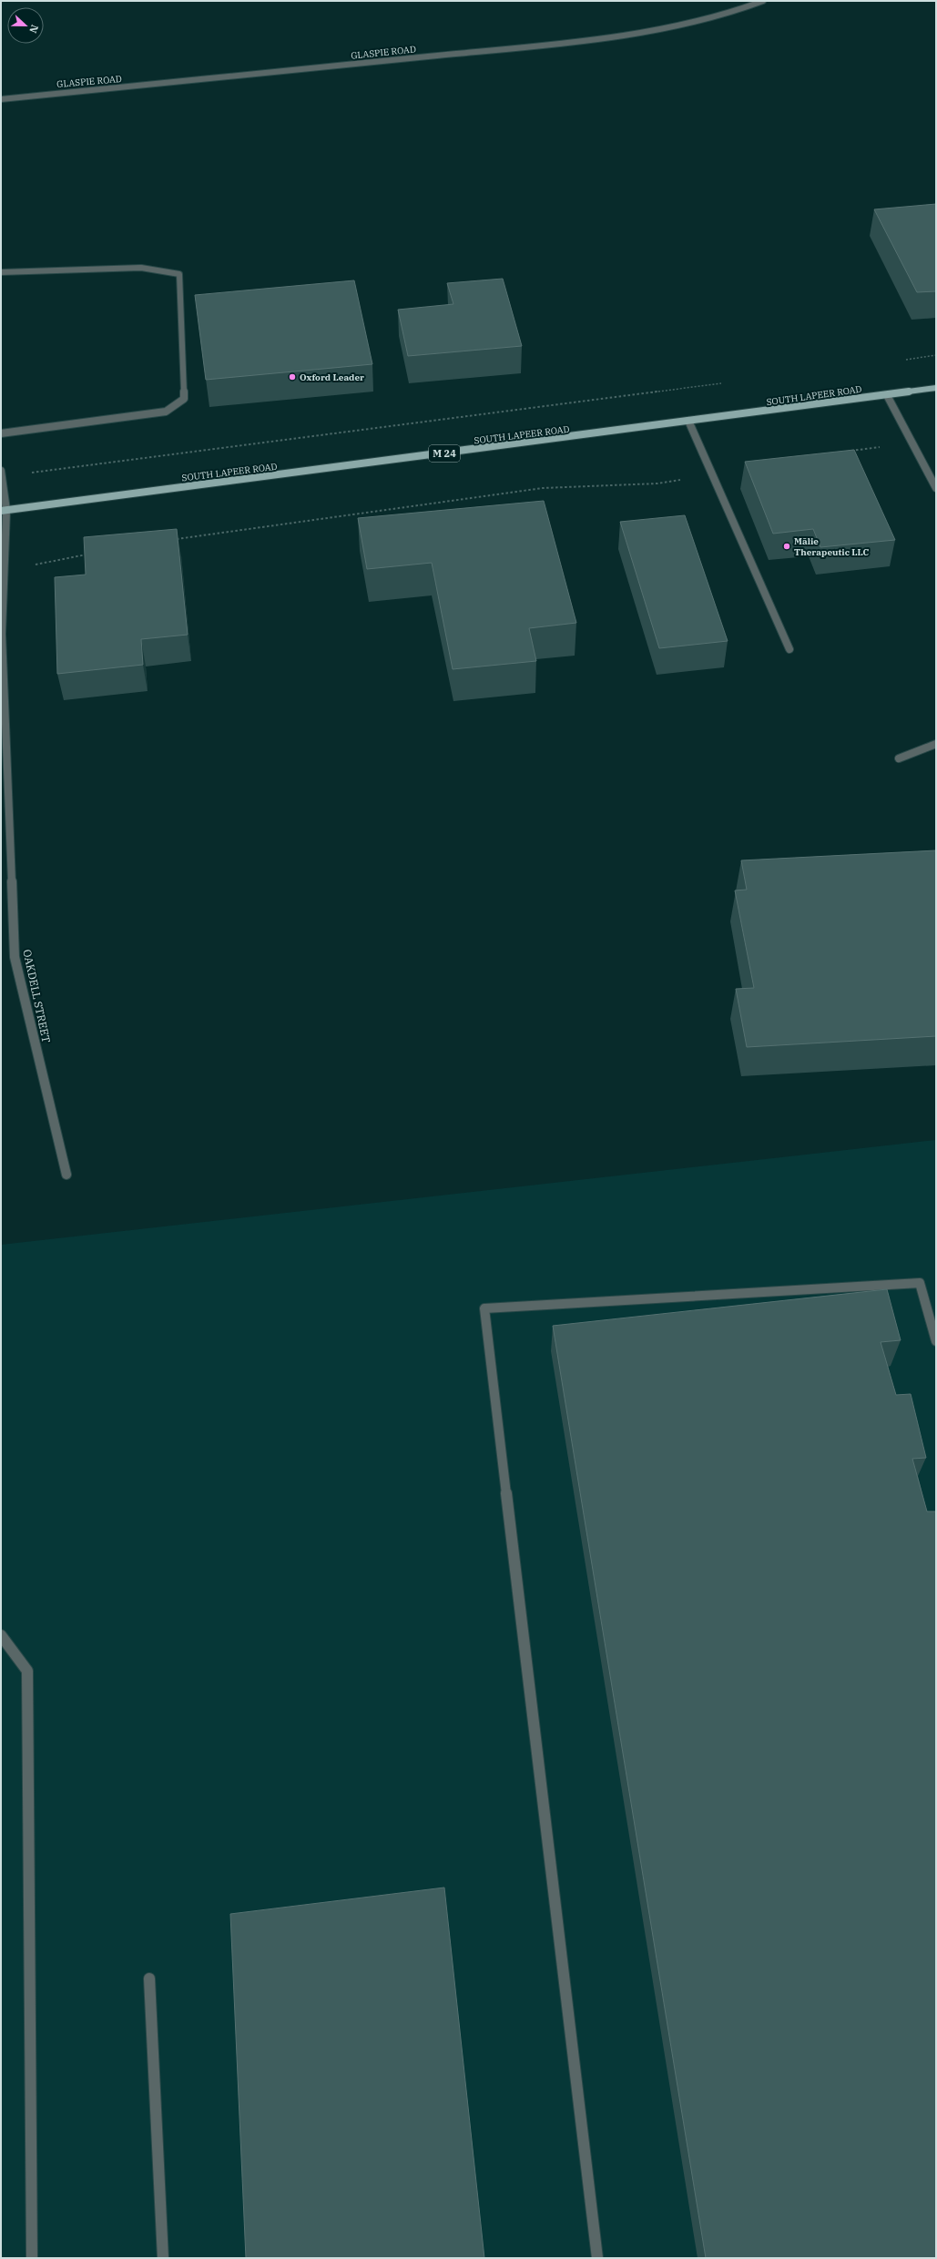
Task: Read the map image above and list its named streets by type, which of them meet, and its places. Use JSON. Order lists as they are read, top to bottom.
{
  "streets": {
    "main road": ["SOUTH LAPEER ROAD", "M 24"],
    "street": ["GLASPIE ROAD", "OAKDELL STREET"]
  },
  "crossings": [
    ["SOUTH LAPEER ROAD", "OAKDELL STREET"]
  ],
  "places": ["Oxford Leader", "Mālie Therapeutic LLC"],
  "north": "right"
}
